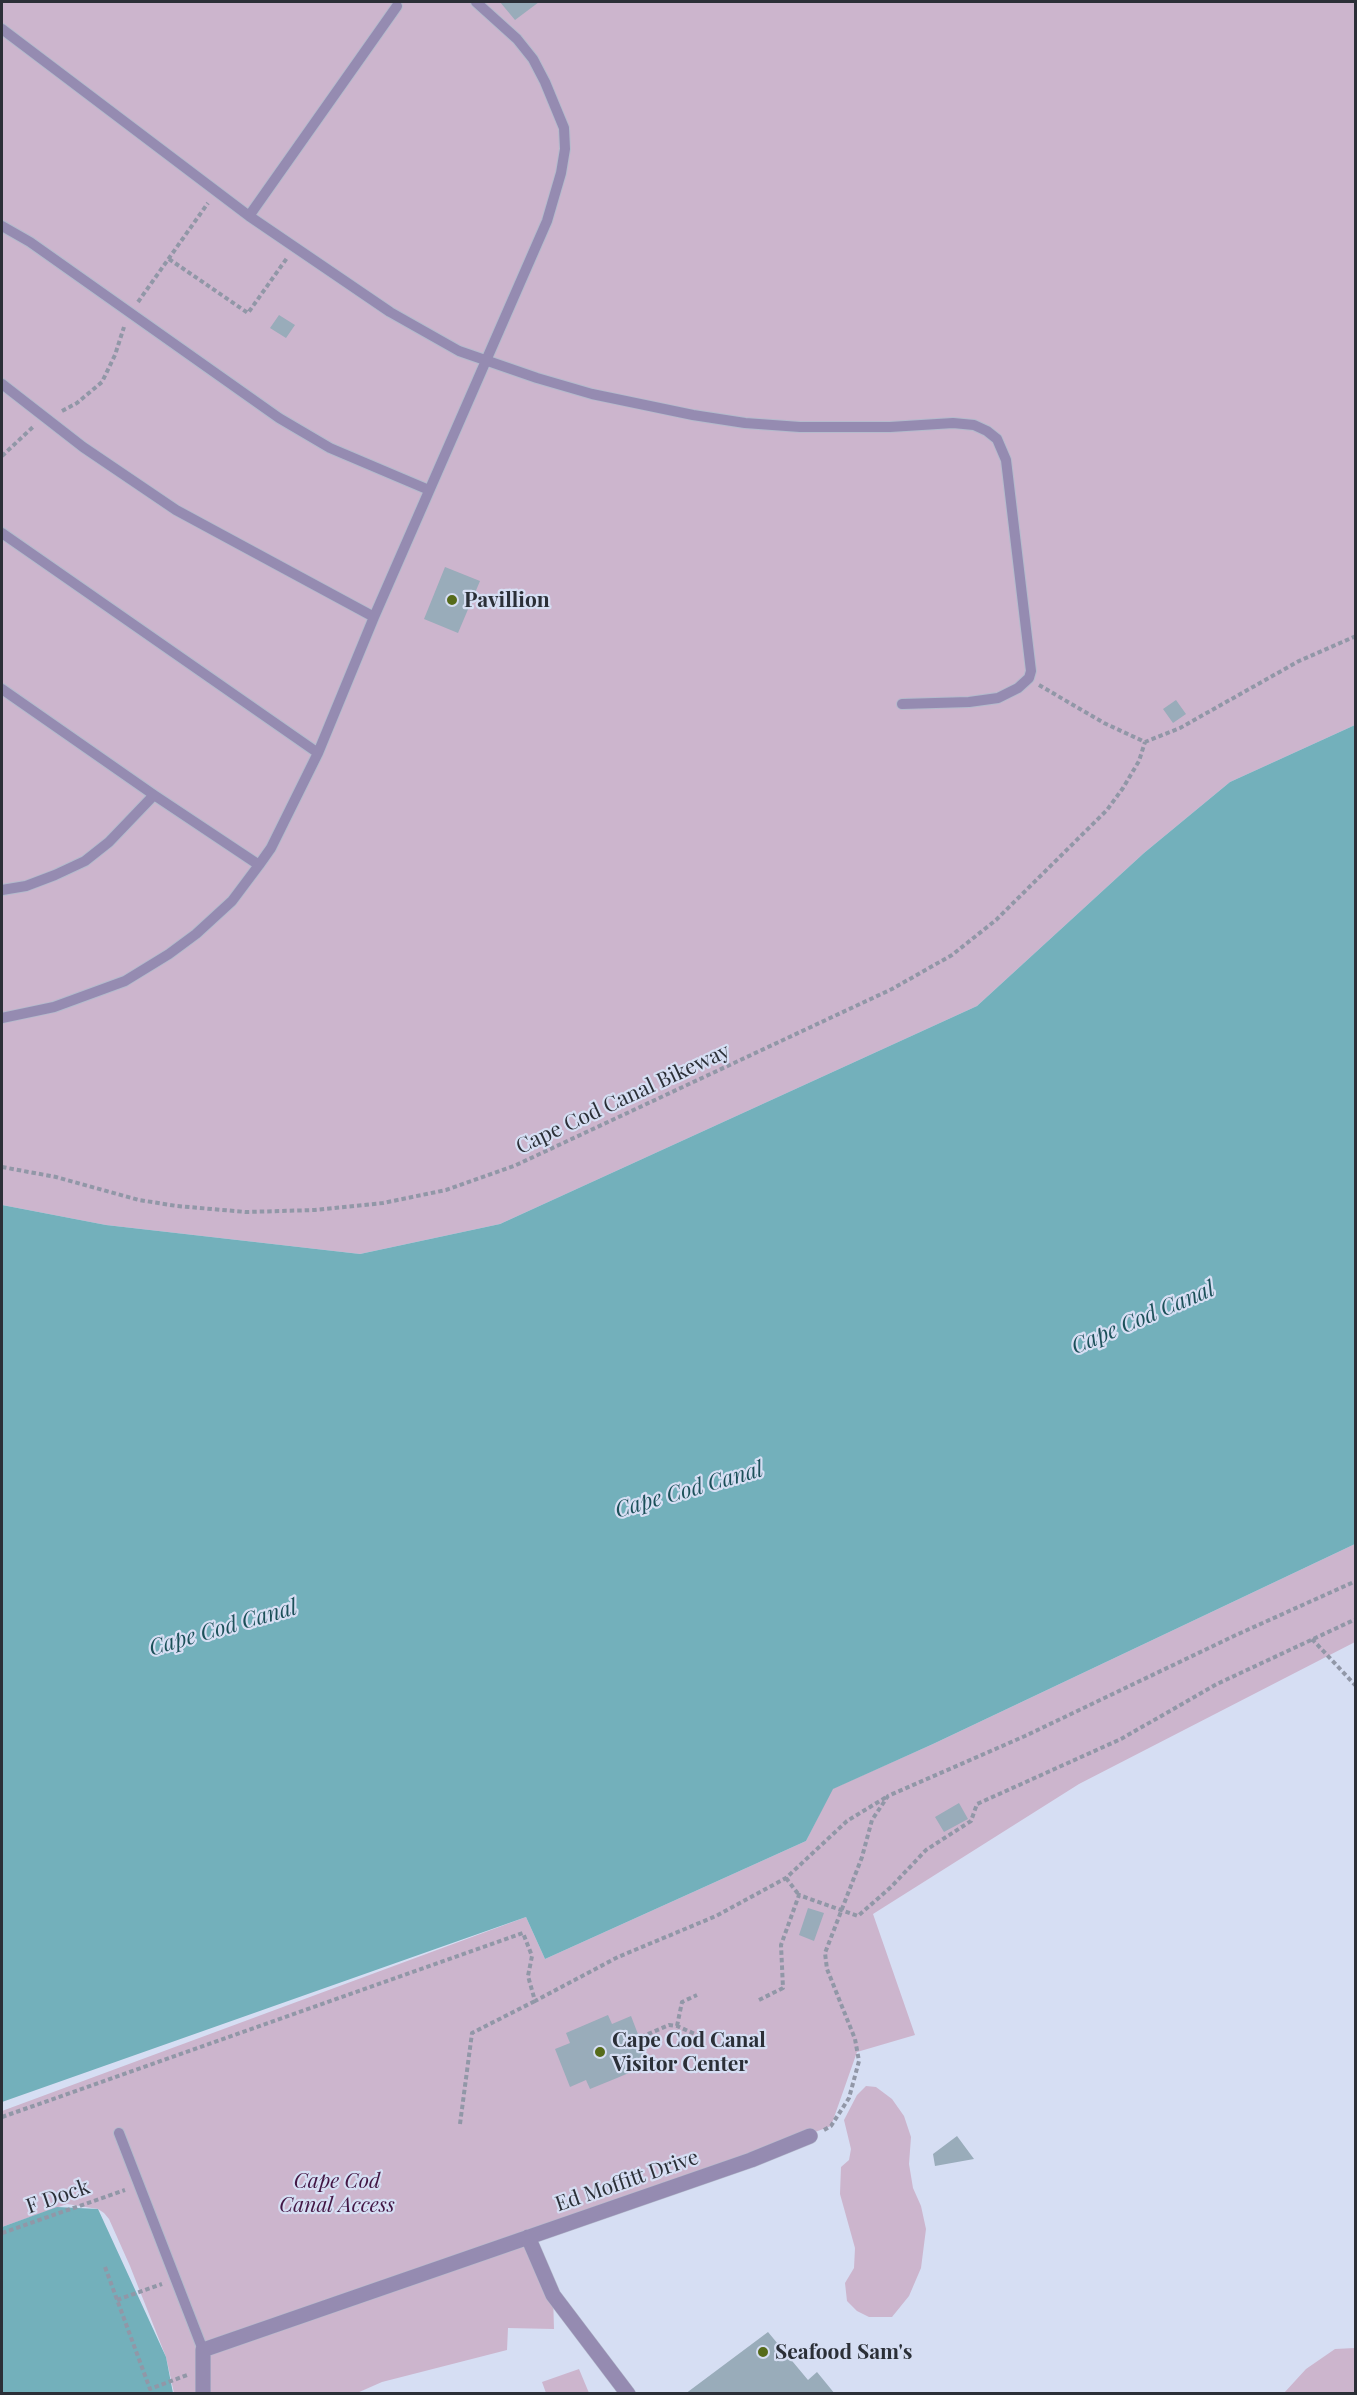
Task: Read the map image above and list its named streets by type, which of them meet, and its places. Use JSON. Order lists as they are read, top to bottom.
{
  "streets": {
    "street": ["Ed Moffitt Drive"],
    "path": ["Cape Cod Canal Bikeway", "F Dock"]
  },
  "water": ["Cape Cod Canal"],
  "parks": ["Cape Cod Canal Access"],
  "places": ["Pavillion", "Cape Cod Canal Visitor Center", "Seafood Sam's"]
}
